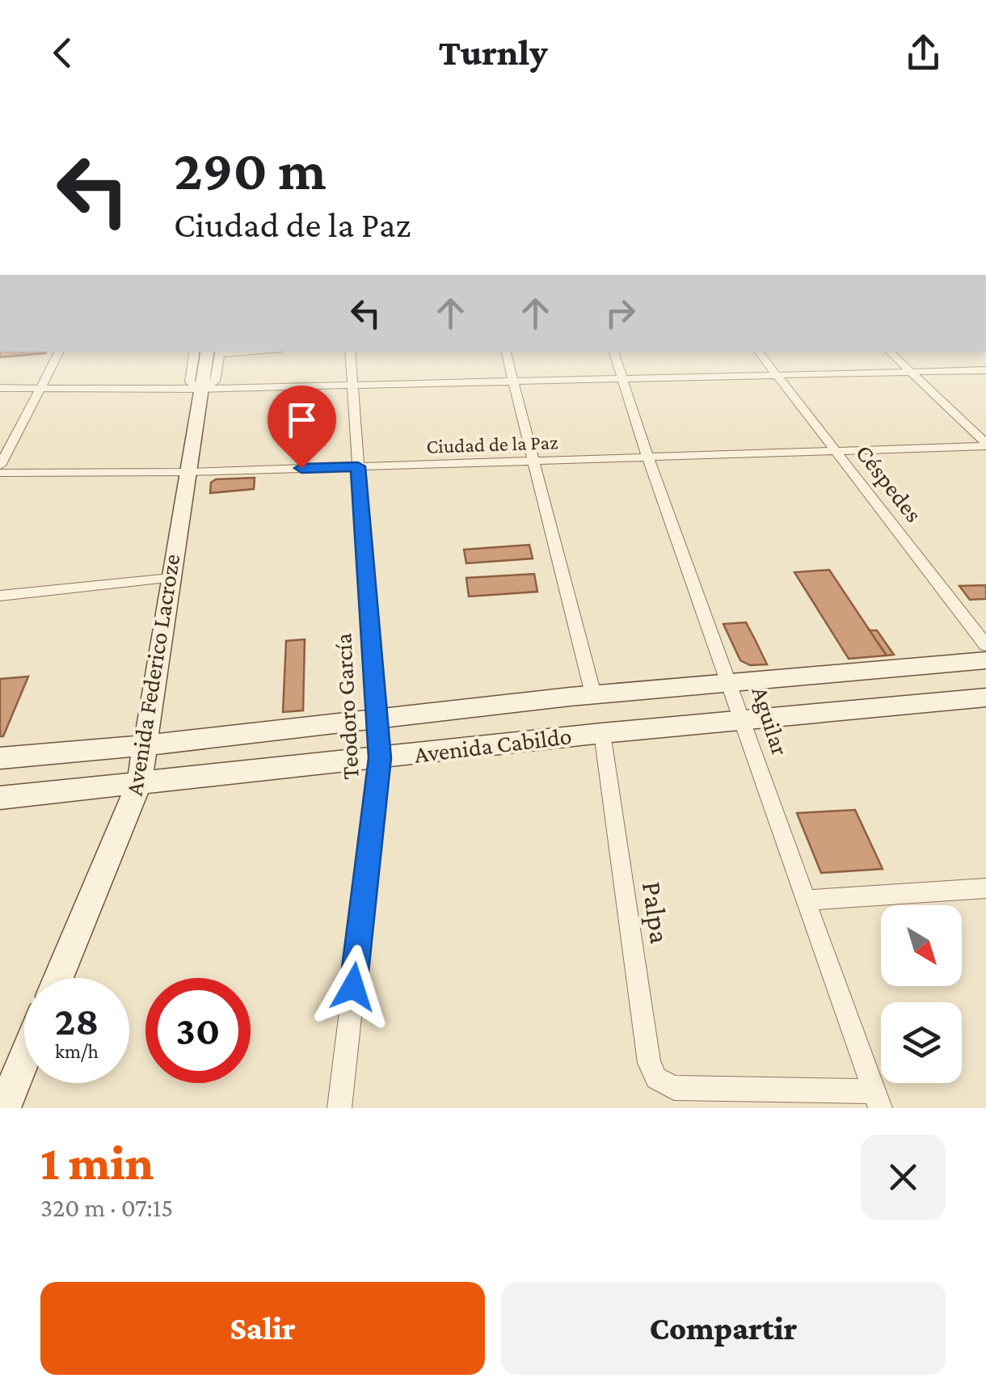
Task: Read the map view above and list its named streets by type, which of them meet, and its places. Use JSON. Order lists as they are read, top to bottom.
{
  "streets": {
    "main road": ["Avenida Federico Lacroze", "Avenida Cabildo"],
    "street": [
      "Ciudad de la Paz",
      "Céspedes",
      "Teodoro García",
      "Aguilar",
      "Palpa"
    ]
  },
  "crossings": [
    ["Ciudad de la Paz", "Céspedes"],
    ["Ciudad de la Paz", "Avenida Federico Lacroze"],
    ["Ciudad de la Paz", "Teodoro García"],
    ["Ciudad de la Paz", "Aguilar"],
    ["Avenida Federico Lacroze", "Avenida Cabildo"],
    ["Teodoro García", "Avenida Cabildo"],
    ["Aguilar", "Avenida Cabildo"],
    ["Aguilar", "Palpa"],
    ["Avenida Cabildo", "Palpa"]
  ],
  "north": "bottom right",
  "page": {
    "header": "Turnly",
    "turn": ["290 m", "Ciudad de la Paz"],
    "speed": "28 km/h",
    "limit": "30",
    "heading": ["1 min", "320 m · 07:15"],
    "buttons": ["Salir", "Compartir"]
  }
}
